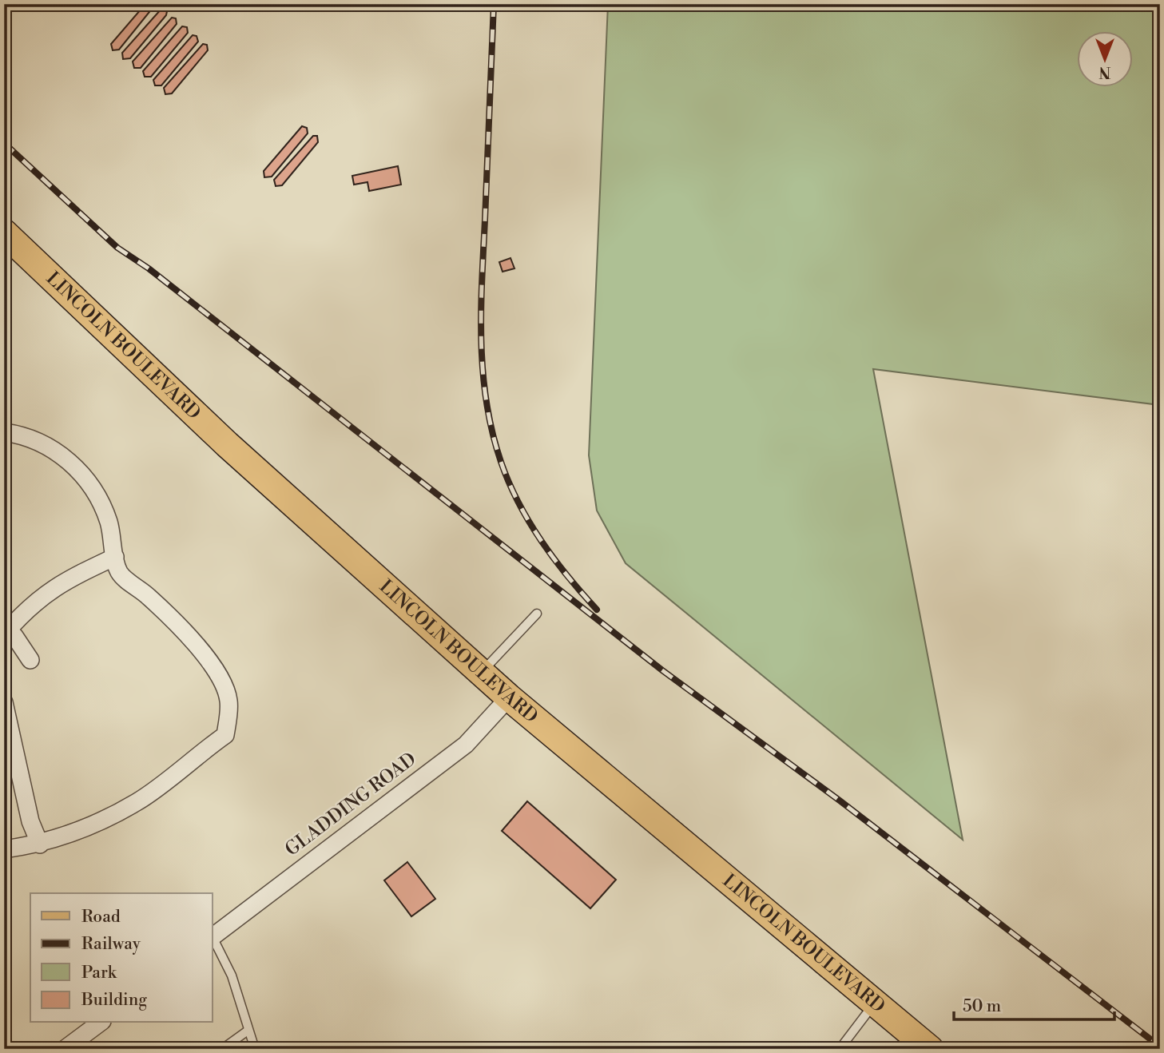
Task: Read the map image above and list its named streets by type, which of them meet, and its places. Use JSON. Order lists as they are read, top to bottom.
{
  "streets": {
    "main road": ["LINCOLN BOULEVARD"],
    "street": ["GLADDING ROAD"]
  },
  "crossings": [
    ["LINCOLN BOULEVARD", "GLADDING ROAD"]
  ],
  "legend": [
    "Road",
    "Railway",
    "Park",
    "Building"
  ],
  "scale_bar": "50 m",
  "north": "bottom"
}
